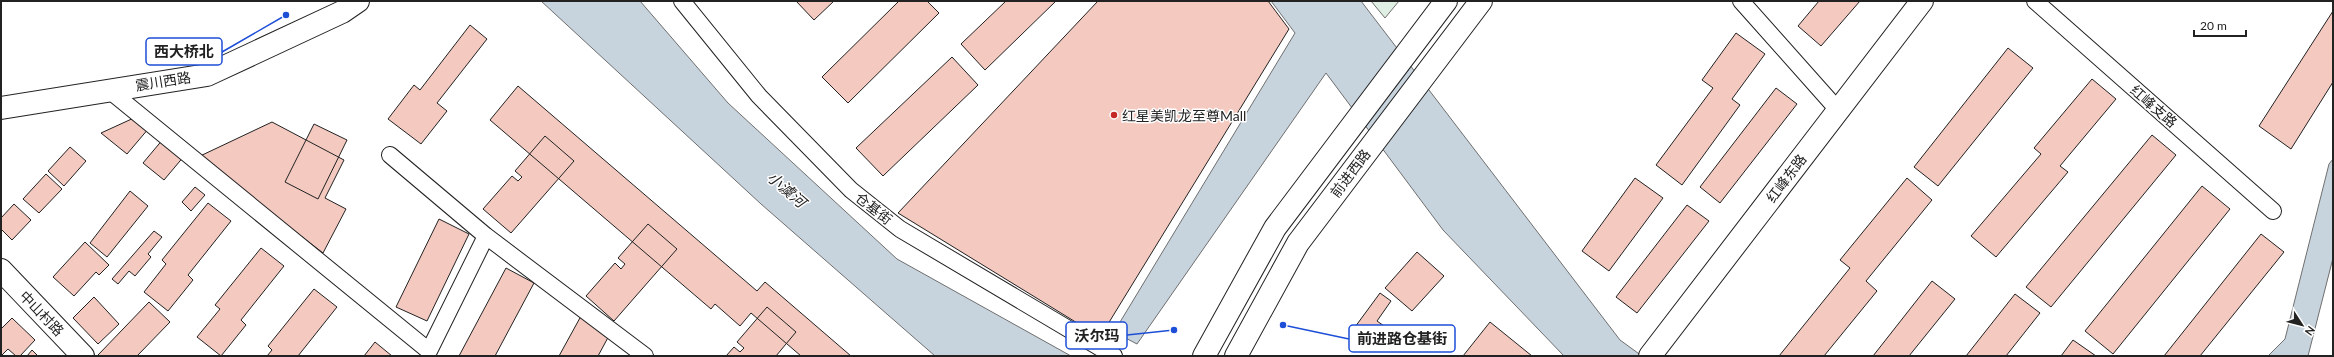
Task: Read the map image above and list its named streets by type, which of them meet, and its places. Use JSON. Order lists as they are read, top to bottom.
{
  "streets": {
    "street": [
      "震川西路",
      "红峰支路",
      "前进西路",
      "红峰东路",
      "仓基街",
      "中山村路"
    ]
  },
  "water": ["小澞河"],
  "places": [
    "西大桥北",
    "红星美凯龙至尊Mall",
    "前进路仓基街",
    "沃尔玛"
  ],
  "scale_bar": "20 m",
  "north": "bottom right"
}
